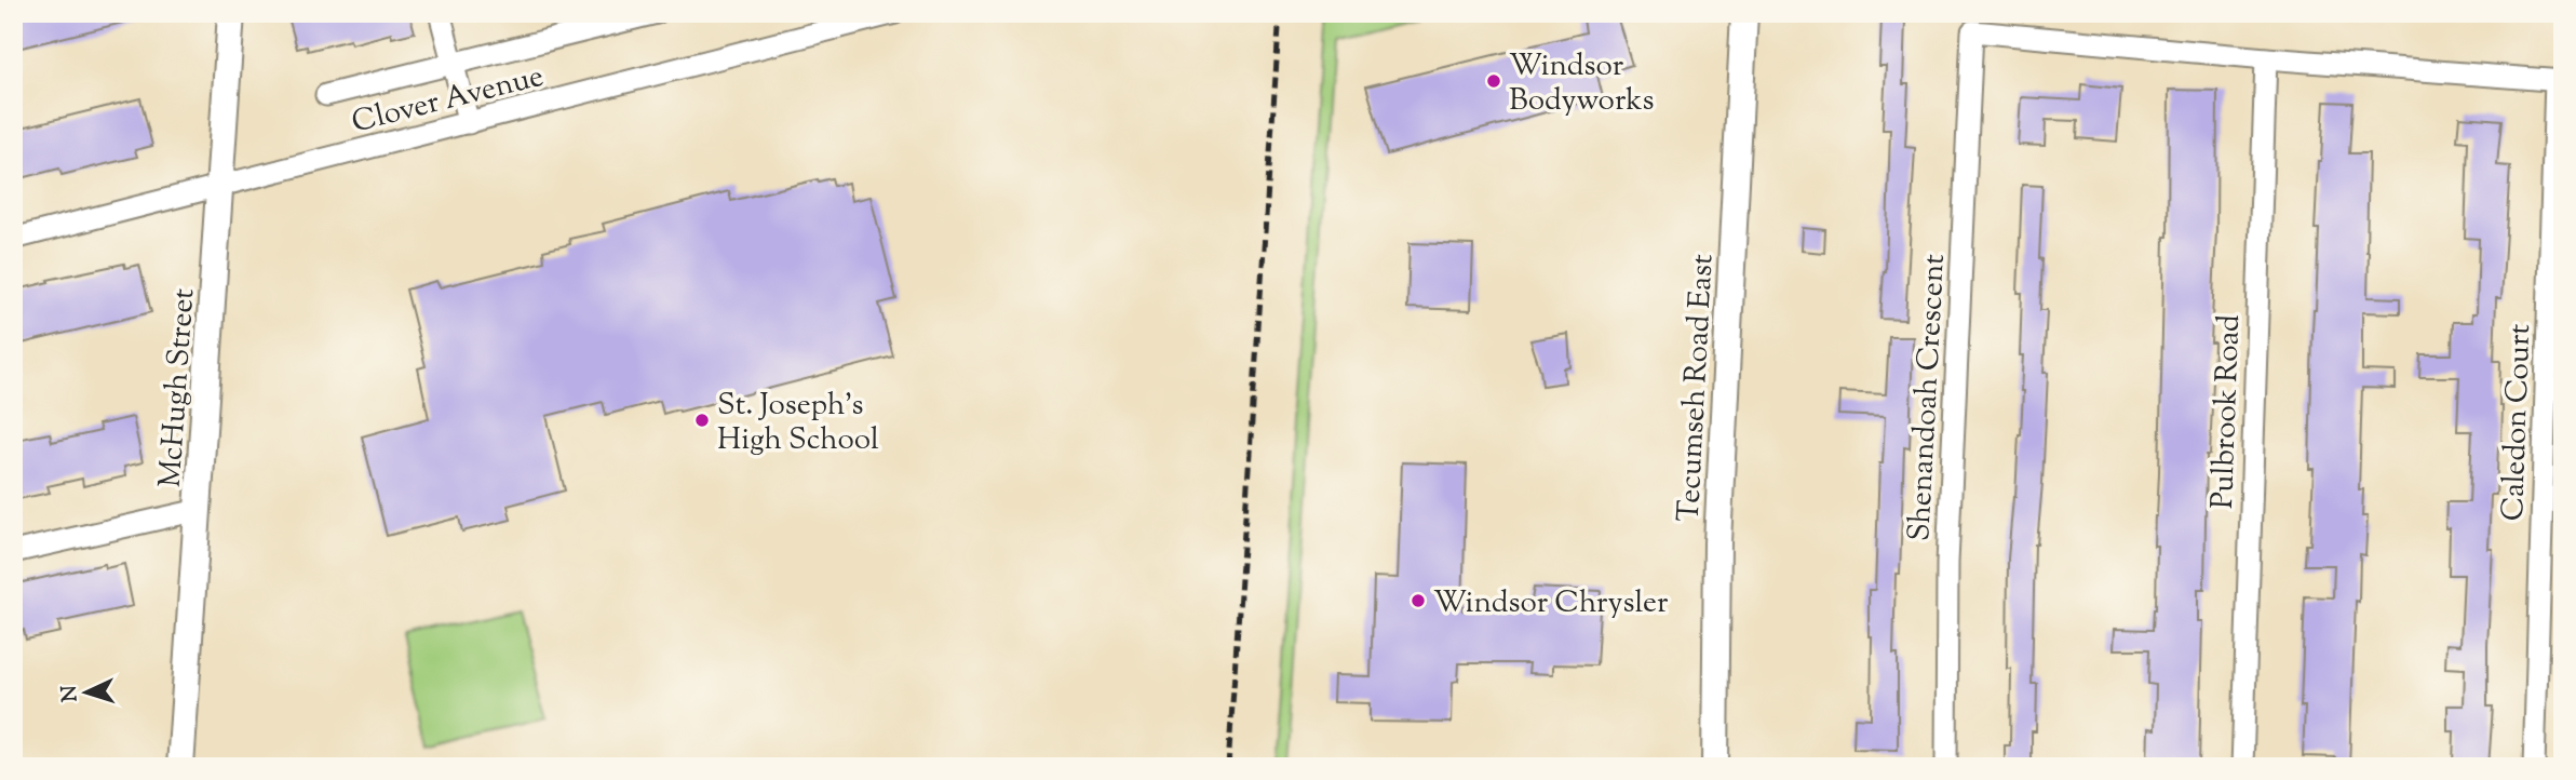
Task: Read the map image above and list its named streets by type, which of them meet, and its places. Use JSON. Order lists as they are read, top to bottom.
{
  "streets": {
    "main road": ["McHugh Street", "Tecumseh Road East"],
    "street": [
      "Clover Avenue",
      "Shenandoah Crescent",
      "Pulbrook Road",
      "Caledon Court"
    ]
  },
  "crossings": [
    ["Clover Avenue", "McHugh Street"],
    ["Shenandoah Crescent", "Pulbrook Road"]
  ],
  "places": ["Windsor Bodyworks", "St. Joseph's High School", "Windsor Chrysler"],
  "north": "left"
}
